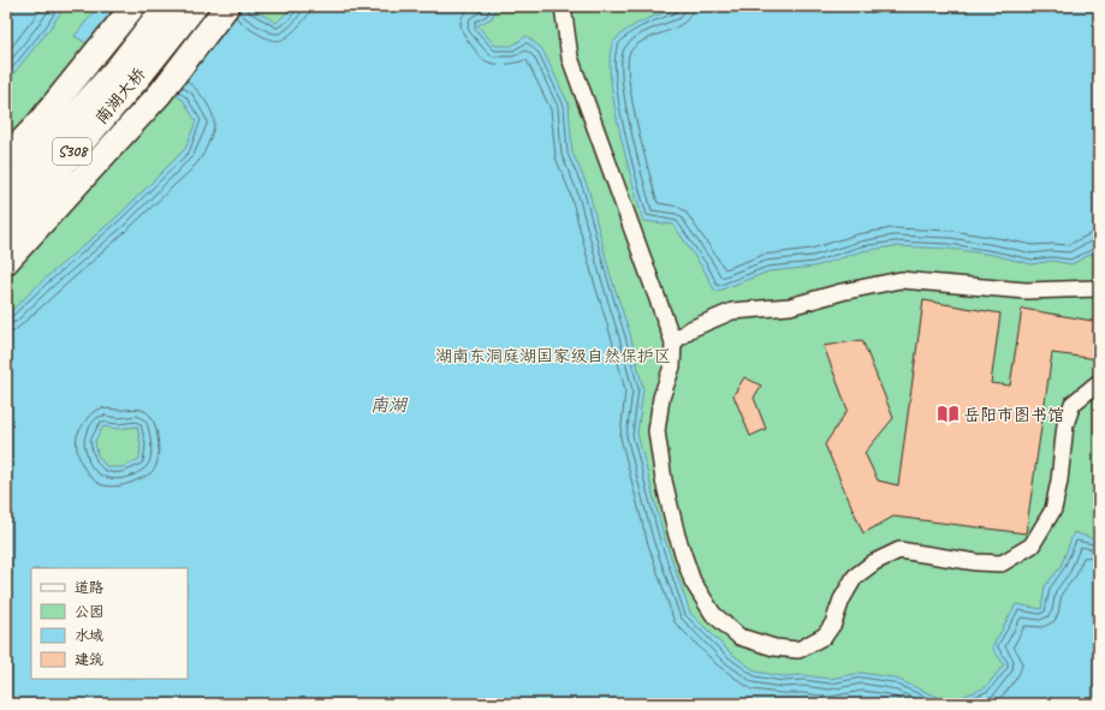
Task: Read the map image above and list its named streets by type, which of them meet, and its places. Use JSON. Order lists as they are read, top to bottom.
{
  "streets": {
    "highway": ["南湖大桥", "S308"]
  },
  "water": ["南湖"],
  "parks": ["湖南东洞庭湖国家级自然保护区"],
  "places": {
    "library": ["岳阳市图书馆"]
  },
  "legend": [
    "道路",
    "公园",
    "水域",
    "建筑"
  ]
}
